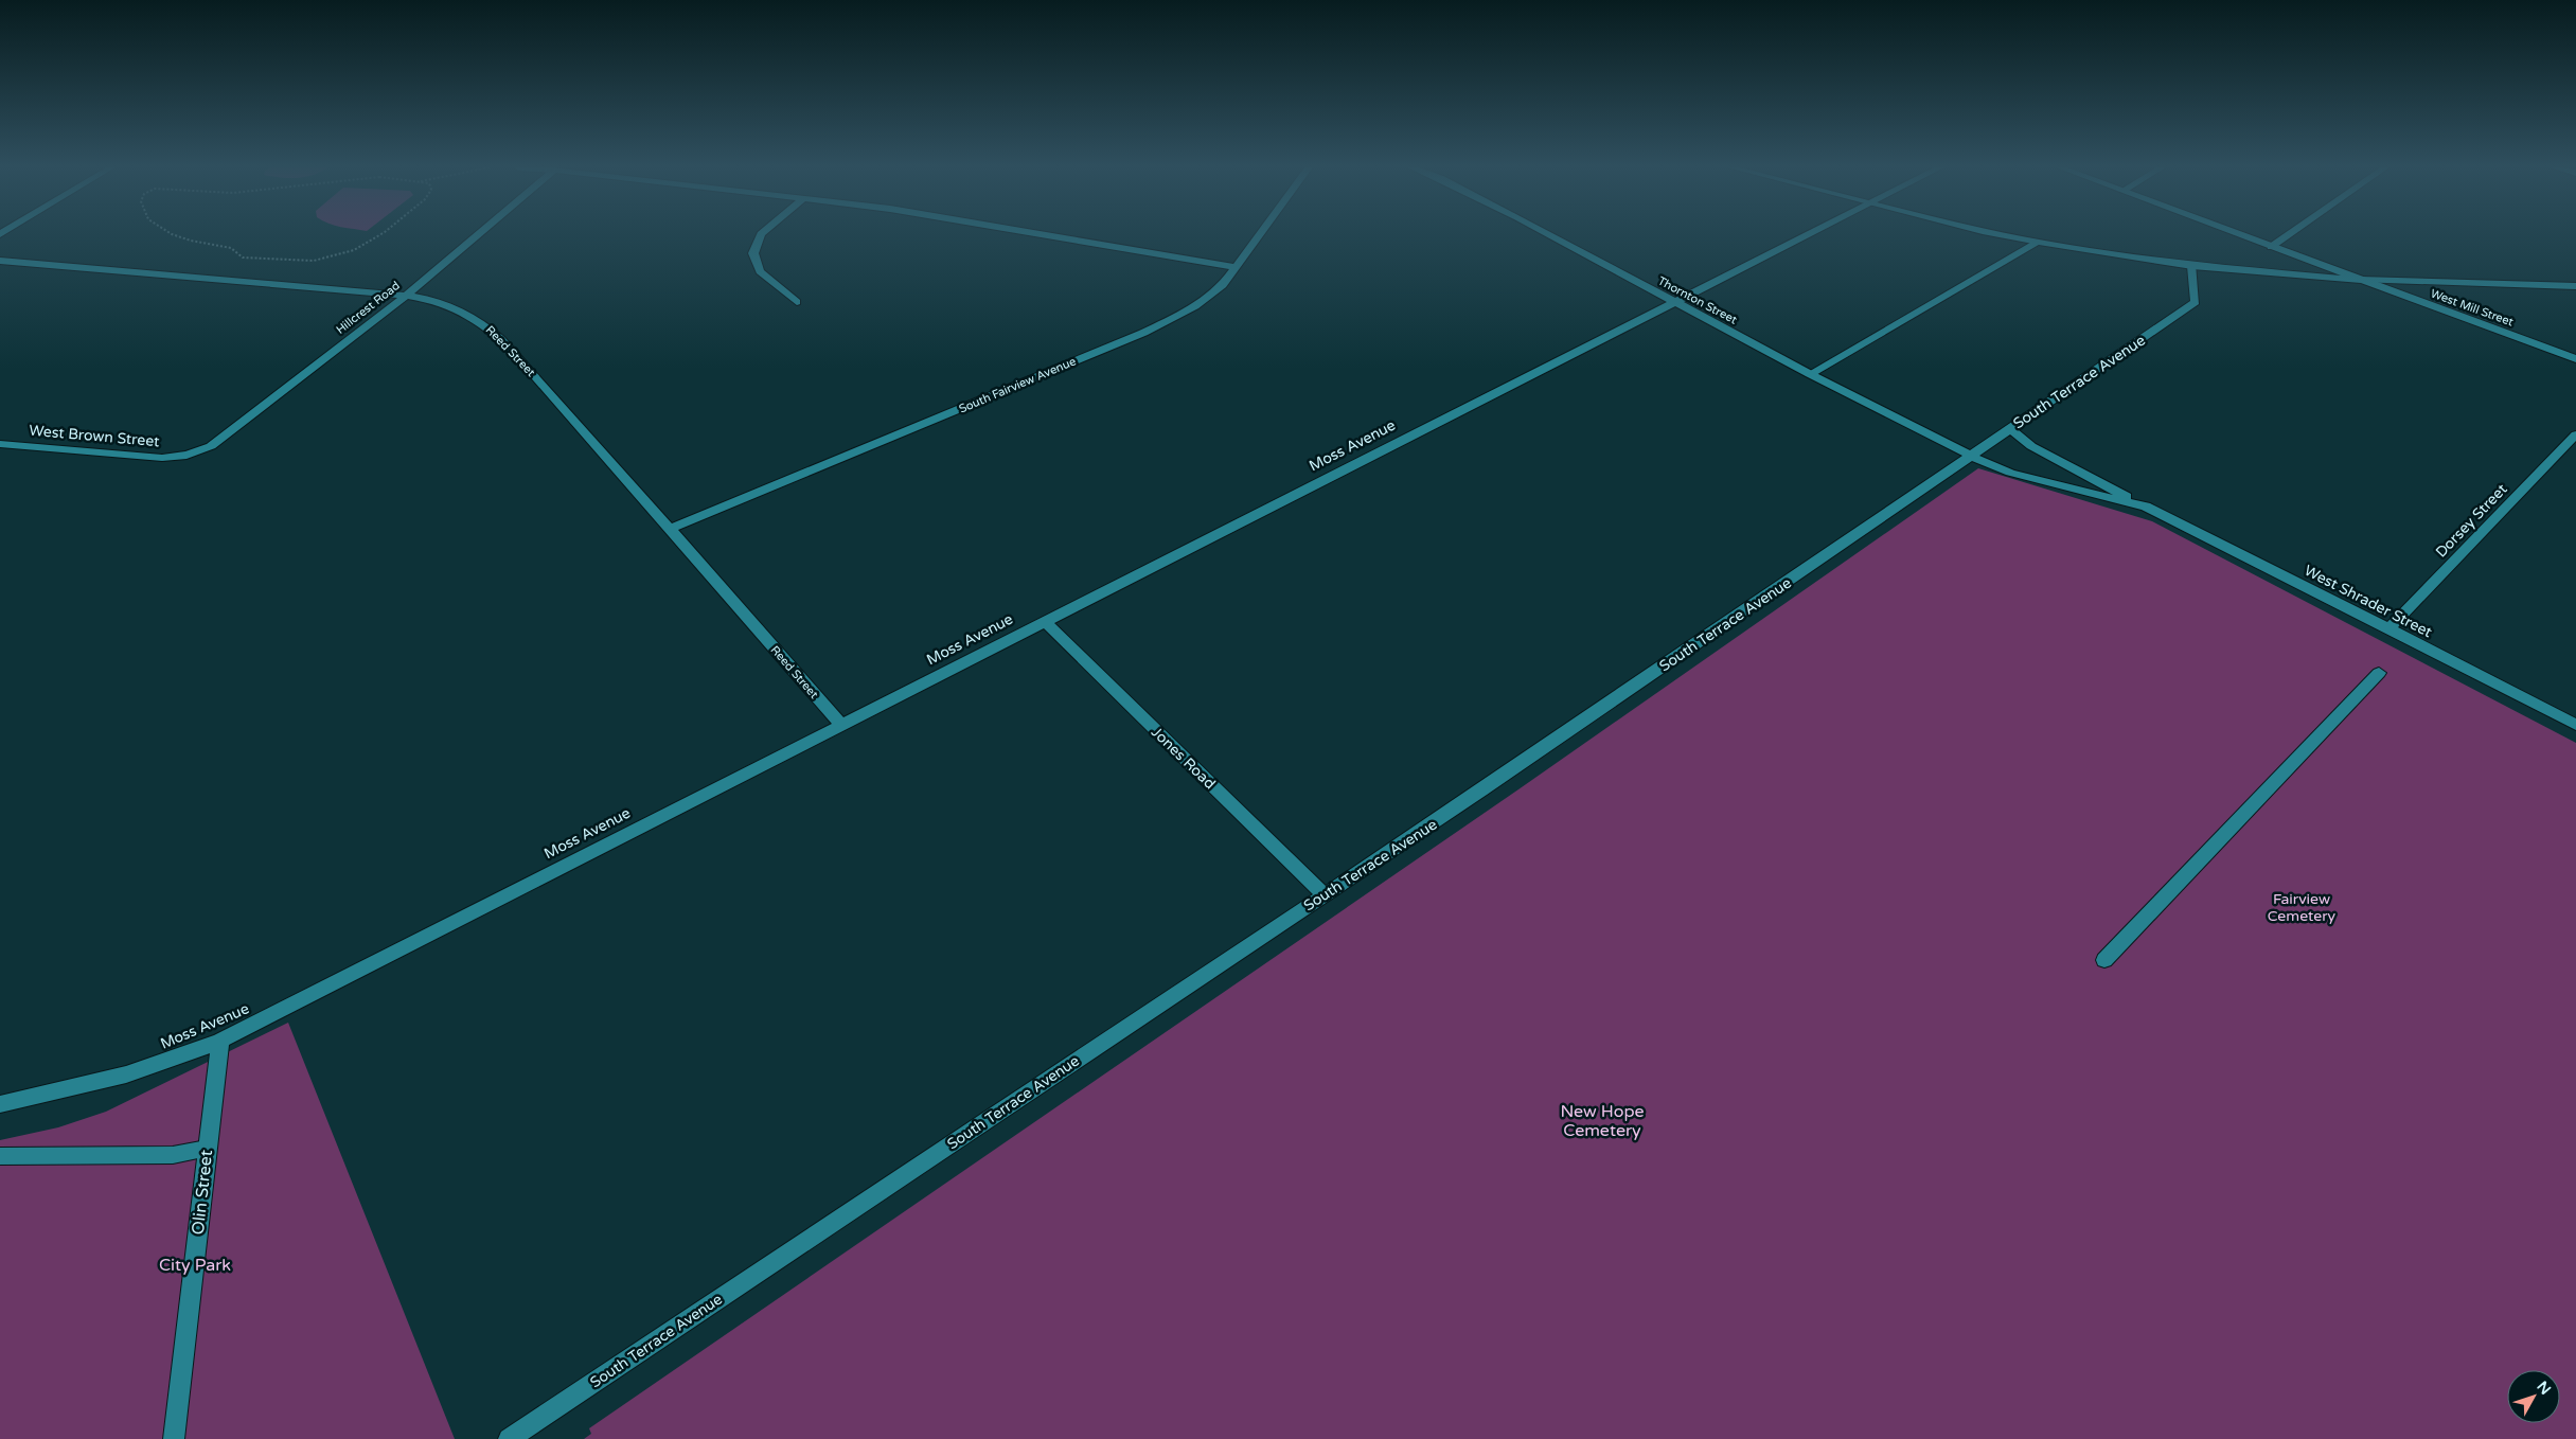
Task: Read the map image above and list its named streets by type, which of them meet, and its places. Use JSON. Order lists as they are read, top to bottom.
{
  "streets": {
    "street": [
      "Thornton Street",
      "Hillcrest Road",
      "West Mill Street",
      "Reed Street",
      "South Terrace Avenue",
      "South Fairview Avenue",
      "West Brown Street",
      "Moss Avenue",
      "Dorsey Street",
      "West Shrader Street",
      "Jones Road",
      "Olin Street"
    ]
  },
  "crossings": [
    ["Thornton Street", "South Terrace Avenue"],
    ["Thornton Street", "Moss Avenue"],
    ["Thornton Street", "West Shrader Street"],
    ["Hillcrest Road", "Reed Street"],
    ["Hillcrest Road", "West Brown Street"],
    ["Reed Street", "South Fairview Avenue"],
    ["Reed Street", "Moss Avenue"],
    ["South Terrace Avenue", "West Shrader Street"],
    ["South Terrace Avenue", "Jones Road"],
    ["Moss Avenue", "Jones Road"],
    ["Moss Avenue", "Olin Street"],
    ["Dorsey Street", "West Shrader Street"]
  ],
  "parks": ["Fairview Cemetery", "New Hope Cemetery", "City Park"],
  "north": "top right"
}
